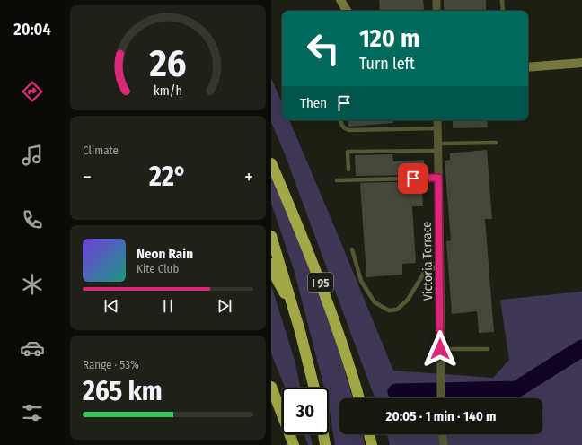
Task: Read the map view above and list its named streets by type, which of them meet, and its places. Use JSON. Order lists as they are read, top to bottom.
{
  "streets": {
    "highway": ["I 95"],
    "street": ["Victoria Terrace"]
  },
  "page": {
    "tabs": "20:04",
    "turn": ["120 m", "Turn left"],
    "then": "Then",
    "tile": [
      "Climate",
      ["Range · 53%", "265 km"]
    ],
    "heat": ["−", "22°", "+"],
    "song": ["Neon Rain", "Kite Club"],
    "limit": "30",
    "trip": "20:05 · 1 min · 140 m",
    "gauge": ["26", "km/h"]
  }
}
